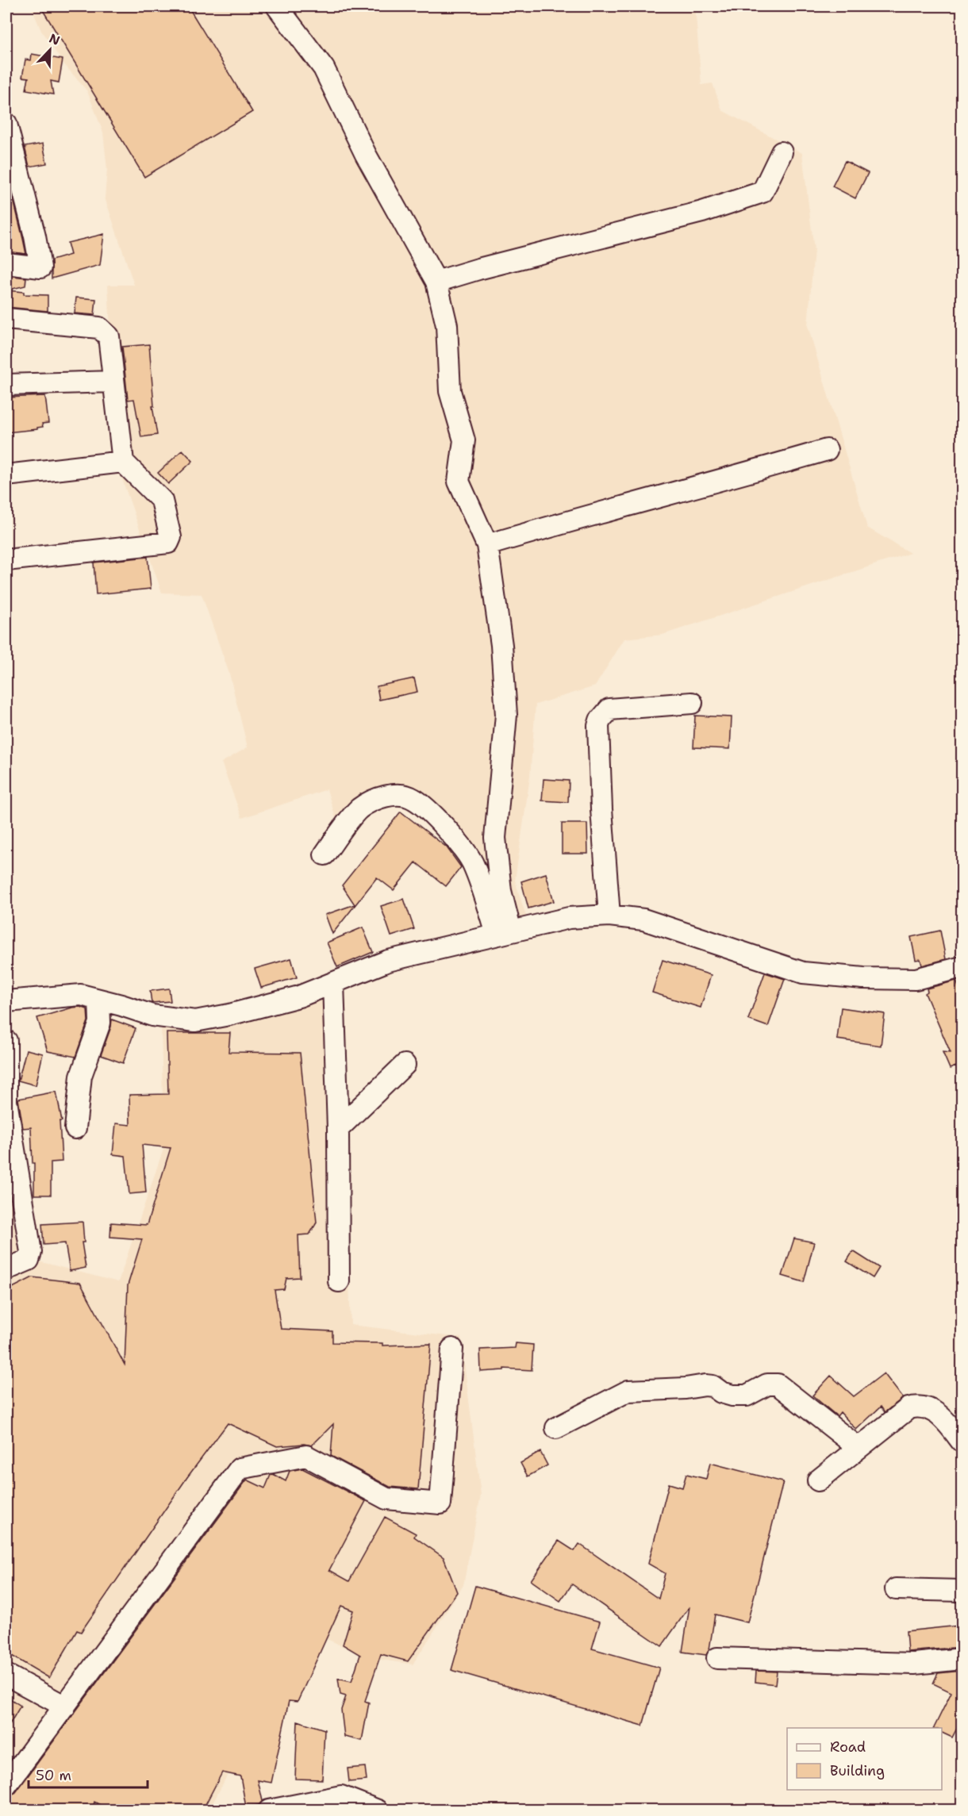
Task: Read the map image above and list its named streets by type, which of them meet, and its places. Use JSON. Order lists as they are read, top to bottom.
{
  "legend": ["Road", "Building"],
  "scale_bar": "50 m",
  "north": "top right"
}
